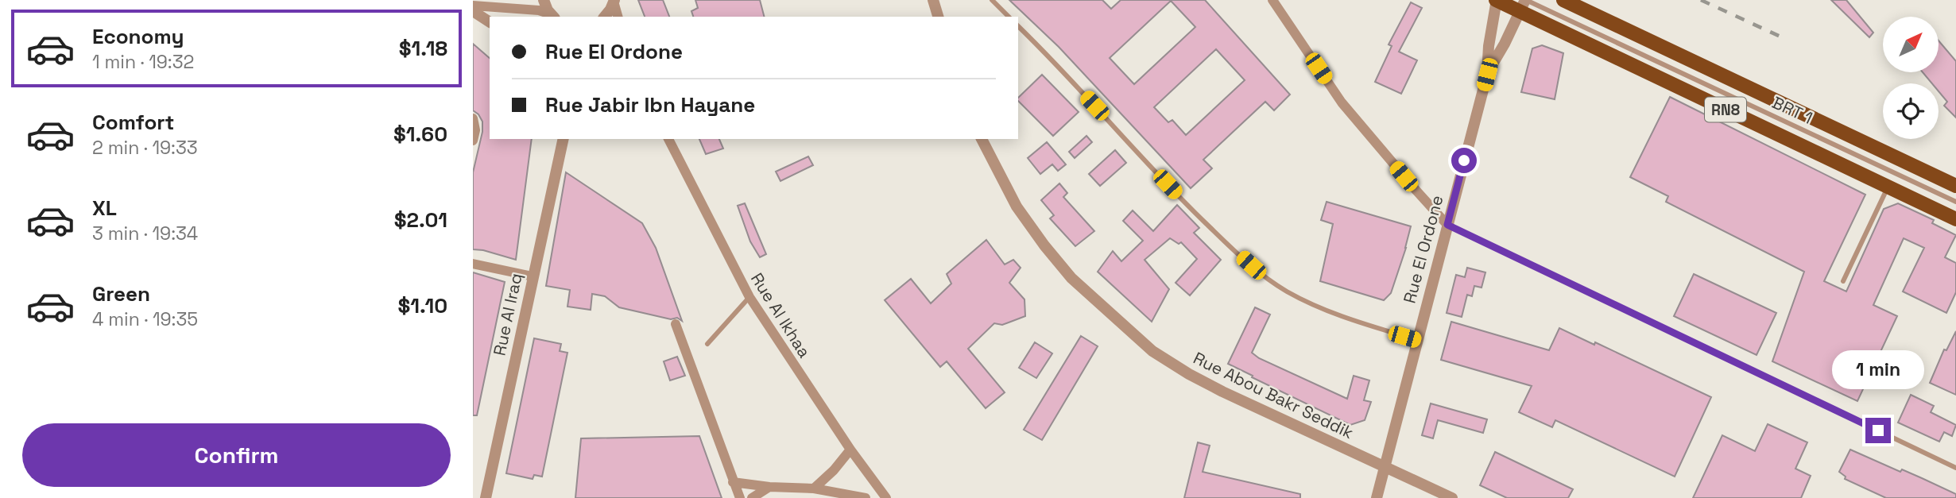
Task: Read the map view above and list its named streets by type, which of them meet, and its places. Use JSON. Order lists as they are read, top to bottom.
{
  "streets": {
    "main road": ["RN8"],
    "street": [
      "Rue El Ordone",
      "Rue Al Iraq",
      "Rue Al Ikhaa",
      "Rue Abou Bakr Seddik"
    ],
    "lane": ["BRT 1"]
  },
  "crossings": [
    ["RN8", "BRT 1"],
    ["RN8", "Rue El Ordone"],
    ["BRT 1", "Rue El Ordone"],
    ["Rue El Ordone", "Rue Abou Bakr Seddik"]
  ],
  "north": "top right",
  "page": {
    "list": [
      {
        "name": "Economy",
        "note": "1 min · 19:32",
        "value": "$1.18"
      },
      {
        "name": "Comfort",
        "note": "2 min · 19:33",
        "value": "$1.60"
      },
      {
        "name": "XL",
        "note": "3 min · 19:34",
        "value": "$2.01"
      },
      {
        "name": "Green",
        "note": "4 min · 19:35",
        "value": "$1.10"
      }
    ],
    "banner": ["Rue El Ordone", "Rue Jabir Ibn Hayane"],
    "bubble": "1 min",
    "buttons": "Confirm"
  }
}
